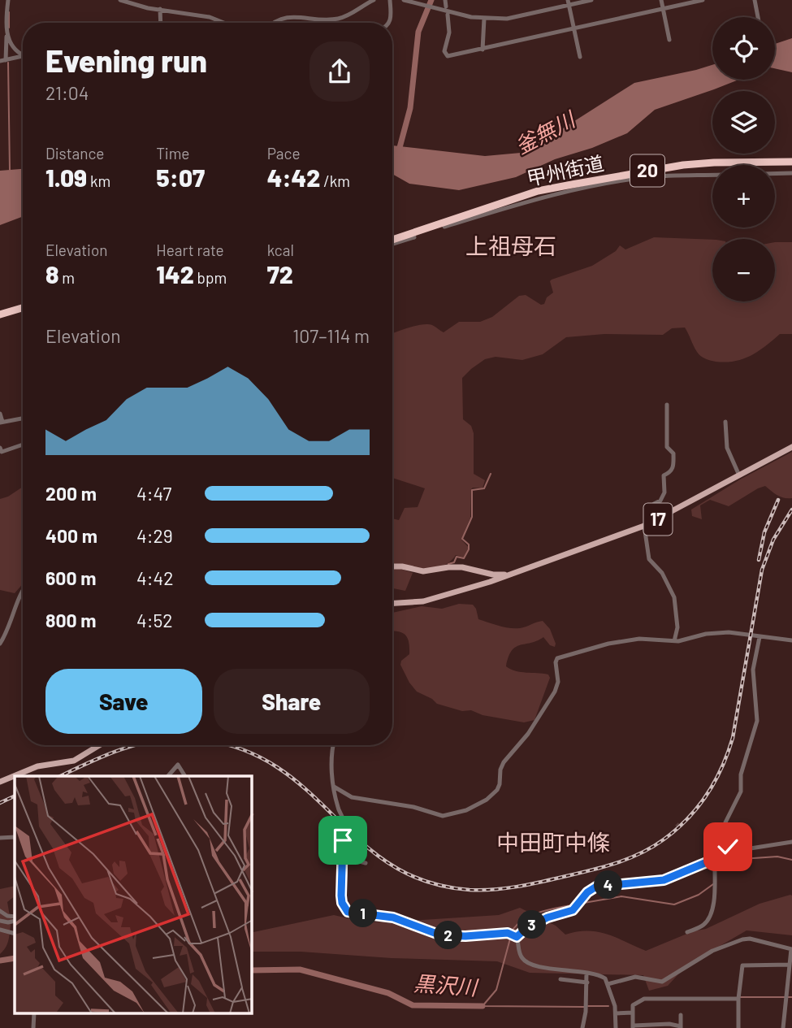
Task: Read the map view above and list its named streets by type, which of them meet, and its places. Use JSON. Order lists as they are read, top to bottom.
{
  "streets": {
    "highway": ["20", "甲州街道"],
    "main road": ["17"]
  },
  "districts": ["上祖母石", "中田町中條"],
  "water": ["釜無川", "黒沢川"],
  "page": {
    "map_buttons": ["+", "−"],
    "heading": ["Evening run", "21:04"],
    "stats": [
      ["Distance", "1.09 km"],
      ["Time", "5:07"],
      ["Pace", "4:42 /km"],
      ["Elevation", "8 m"],
      ["Heart rate", "142 bpm"],
      ["kcal", "72"]
    ],
    "chart": ["Elevation", "107–114 m"],
    "list": [
      {
        "name": "200 m",
        "note": "4:47"
      },
      {
        "name": "400 m",
        "note": "4:29"
      },
      {
        "name": "600 m",
        "note": "4:42"
      },
      {
        "name": "800 m",
        "note": "4:52"
      }
    ],
    "buttons": ["Save", "Share"],
    "pins": [
      "4",
      "1",
      "3",
      "2"
    ]
  }
}
